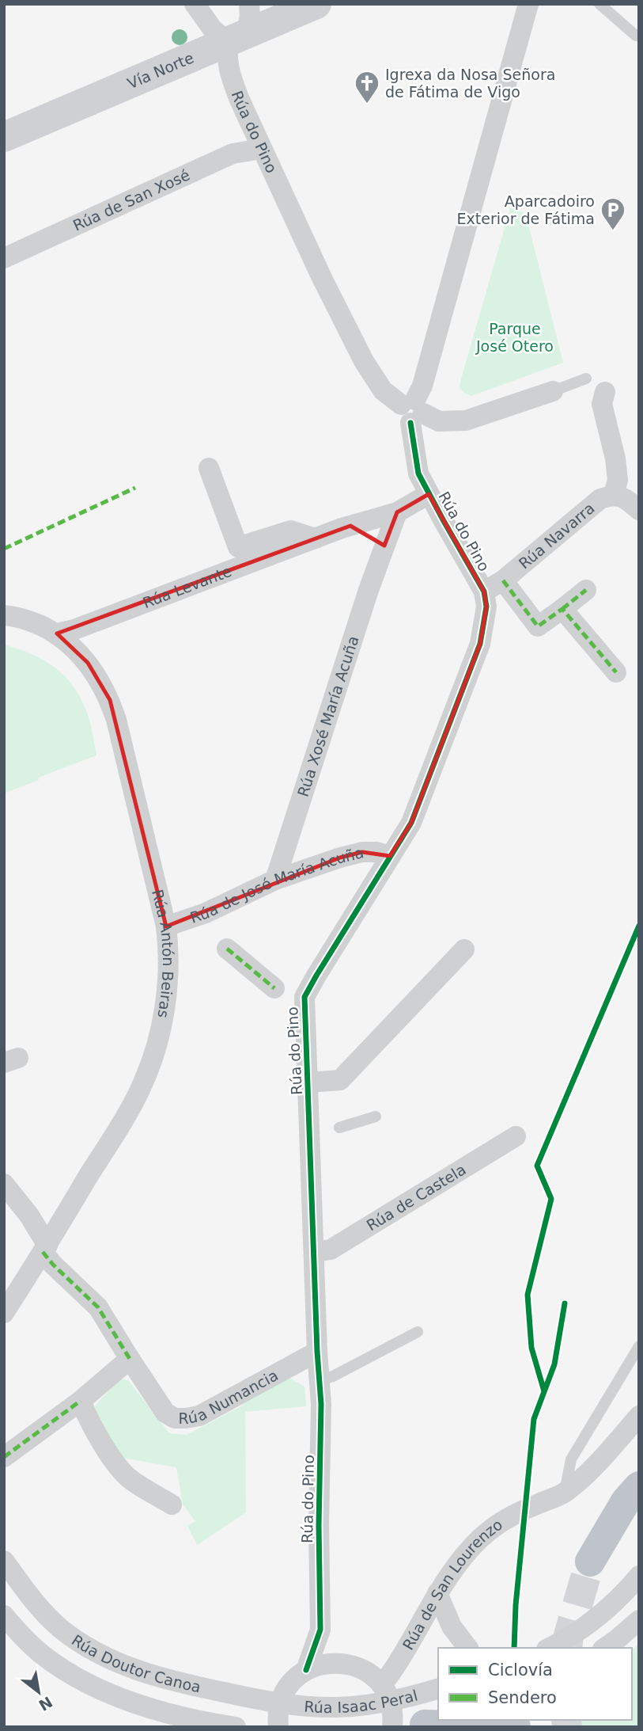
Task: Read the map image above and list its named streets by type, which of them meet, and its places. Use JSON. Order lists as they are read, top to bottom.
{
  "streets": {
    "street": [
      "Vía Norte",
      "Rúa do Pino",
      "Rúa de San Xosé",
      "Rúa Navarra",
      "Rúa Levante",
      "Rúa Xosé María Acuña",
      "Rúa de José María Acuña",
      "Rúa Antón Beiras",
      "Rúa de Castela",
      "Rúa Numancia",
      "Rúa de San Lourenzo",
      "Rúa Doutor Canoa",
      "Rúa Isaac Peral"
    ]
  },
  "crossings": [
    ["Vía Norte", "Rúa do Pino"],
    ["Rúa do Pino", "Rúa de San Xosé"],
    ["Rúa do Pino", "Rúa Navarra"],
    ["Rúa do Pino", "Rúa Levante"],
    ["Rúa do Pino", "Rúa de José María Acuña"],
    ["Rúa do Pino", "Rúa de Castela"],
    ["Rúa do Pino", "Rúa Numancia"],
    ["Rúa Levante", "Rúa Xosé María Acuña"],
    ["Rúa Levante", "Rúa Antón Beiras"],
    ["Rúa Xosé María Acuña", "Rúa de José María Acuña"],
    ["Rúa de José María Acuña", "Rúa Antón Beiras"],
    ["Rúa Antón Beiras", "Rúa Numancia"],
    ["Rúa de San Lourenzo", "Rúa Isaac Peral"],
    ["Rúa Doutor Canoa", "Rúa Isaac Peral"]
  ],
  "parks": ["Parque José Otero"],
  "places": {
    "church": ["Igrexa da Nosa Señora de Fátima de Vigo"],
    "parking": ["Aparcadoiro Exterior de Fátima"]
  },
  "legend": ["Ciclovía", "Sendero"],
  "north": "bottom right"
}
